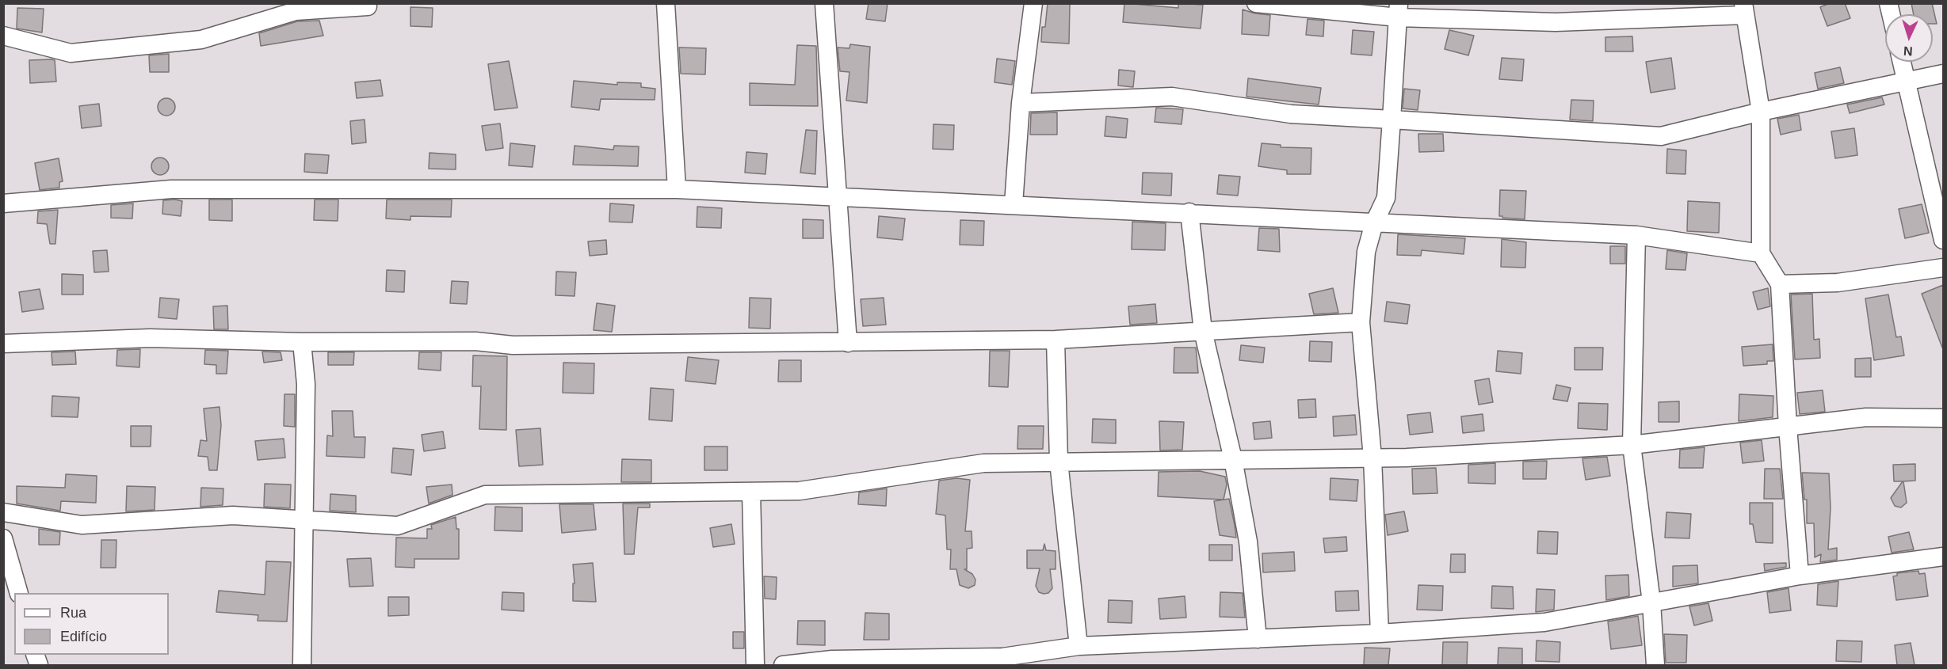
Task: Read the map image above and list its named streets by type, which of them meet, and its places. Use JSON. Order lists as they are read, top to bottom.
{
  "legend": ["Rua", "Edifício"],
  "north": "bottom"
}
